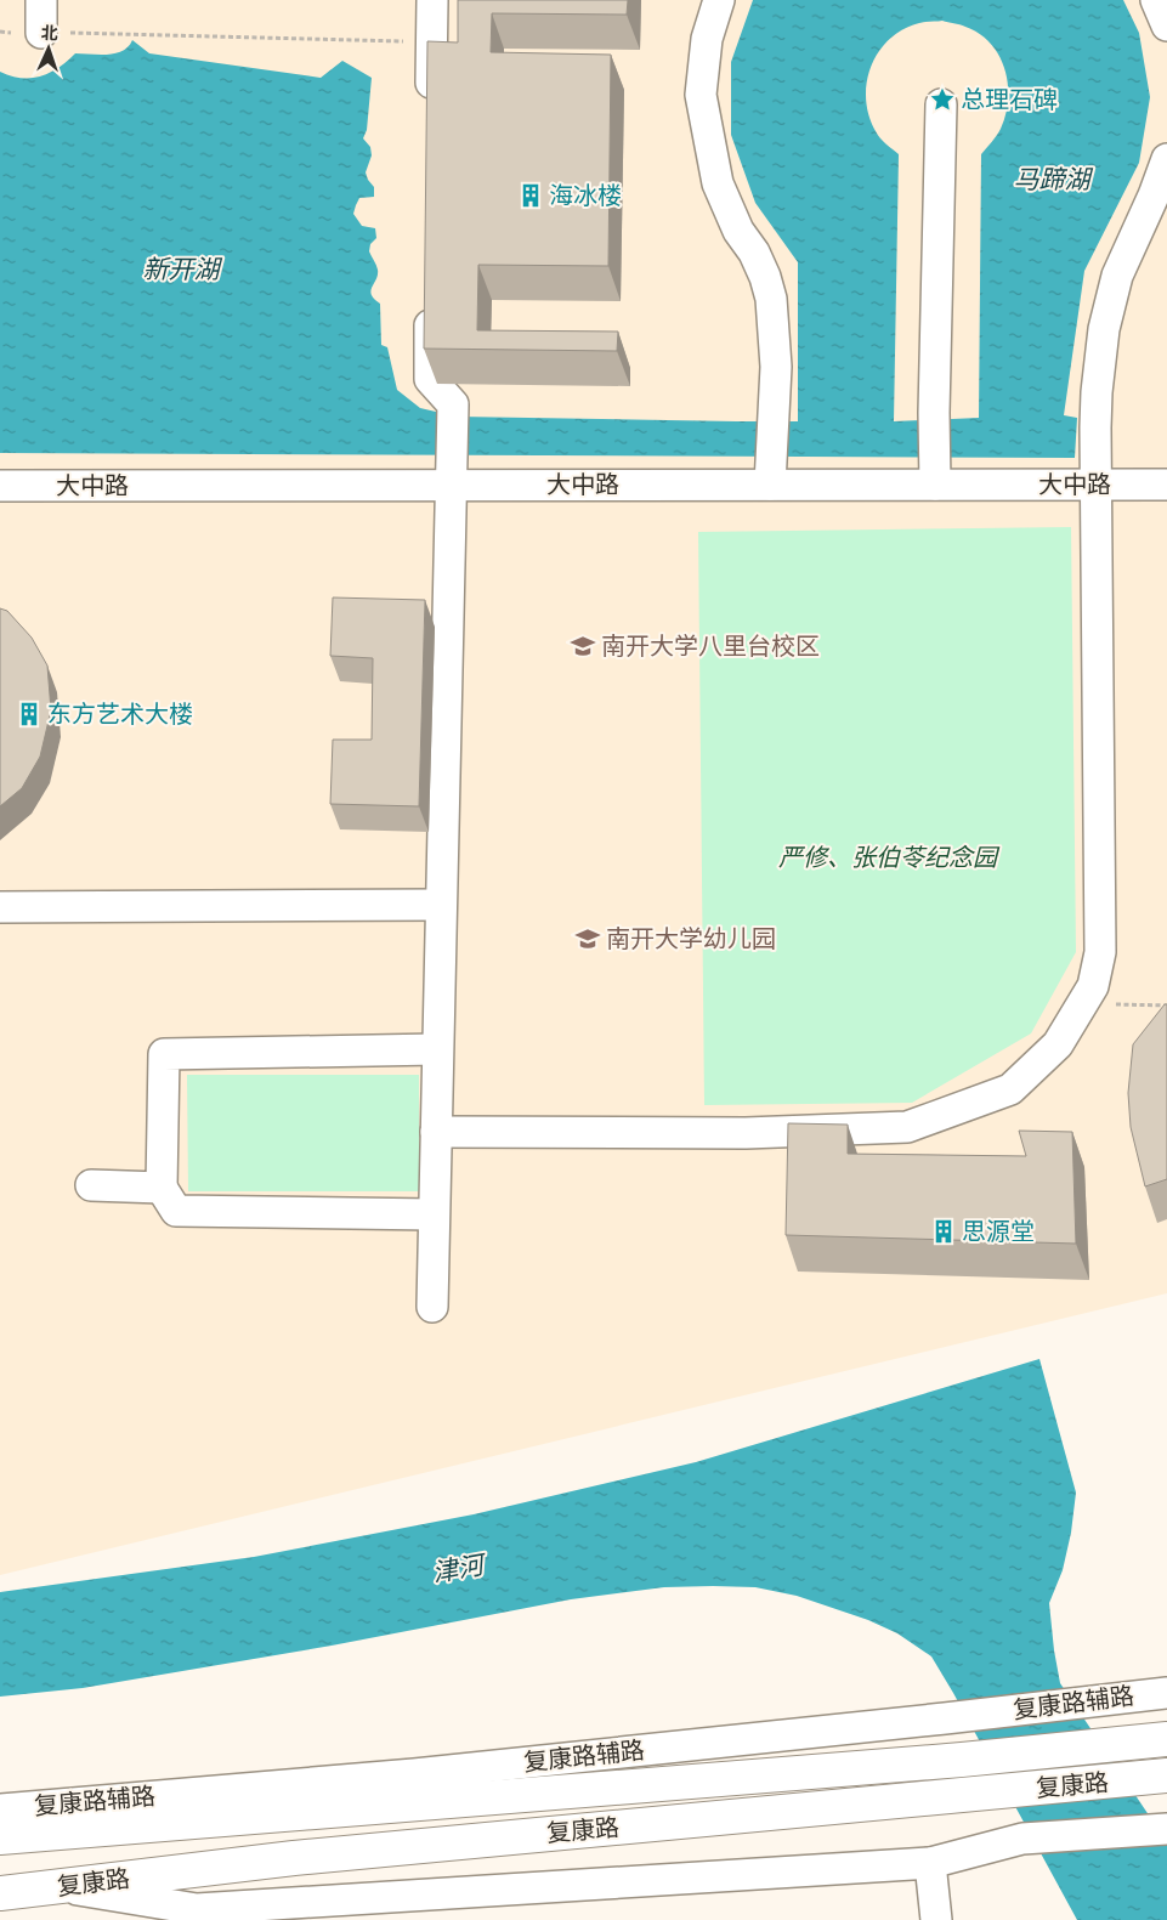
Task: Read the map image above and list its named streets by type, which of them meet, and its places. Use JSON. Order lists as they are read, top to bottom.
{
  "streets": {
    "highway": ["复康路"],
    "street": ["大中路", "复康路辅路"]
  },
  "water": ["马蹄湖", "新开湖", "津河"],
  "parks": ["严修、张伯苓纪念园"],
  "places": {
    "place": ["总理石碑"],
    "building": ["海冰楼", "东方艺术大楼", "思源堂"],
    "school or university": ["南开大学八里台校区", "南开大学幼儿园"]
  },
  "north": "top"
}
